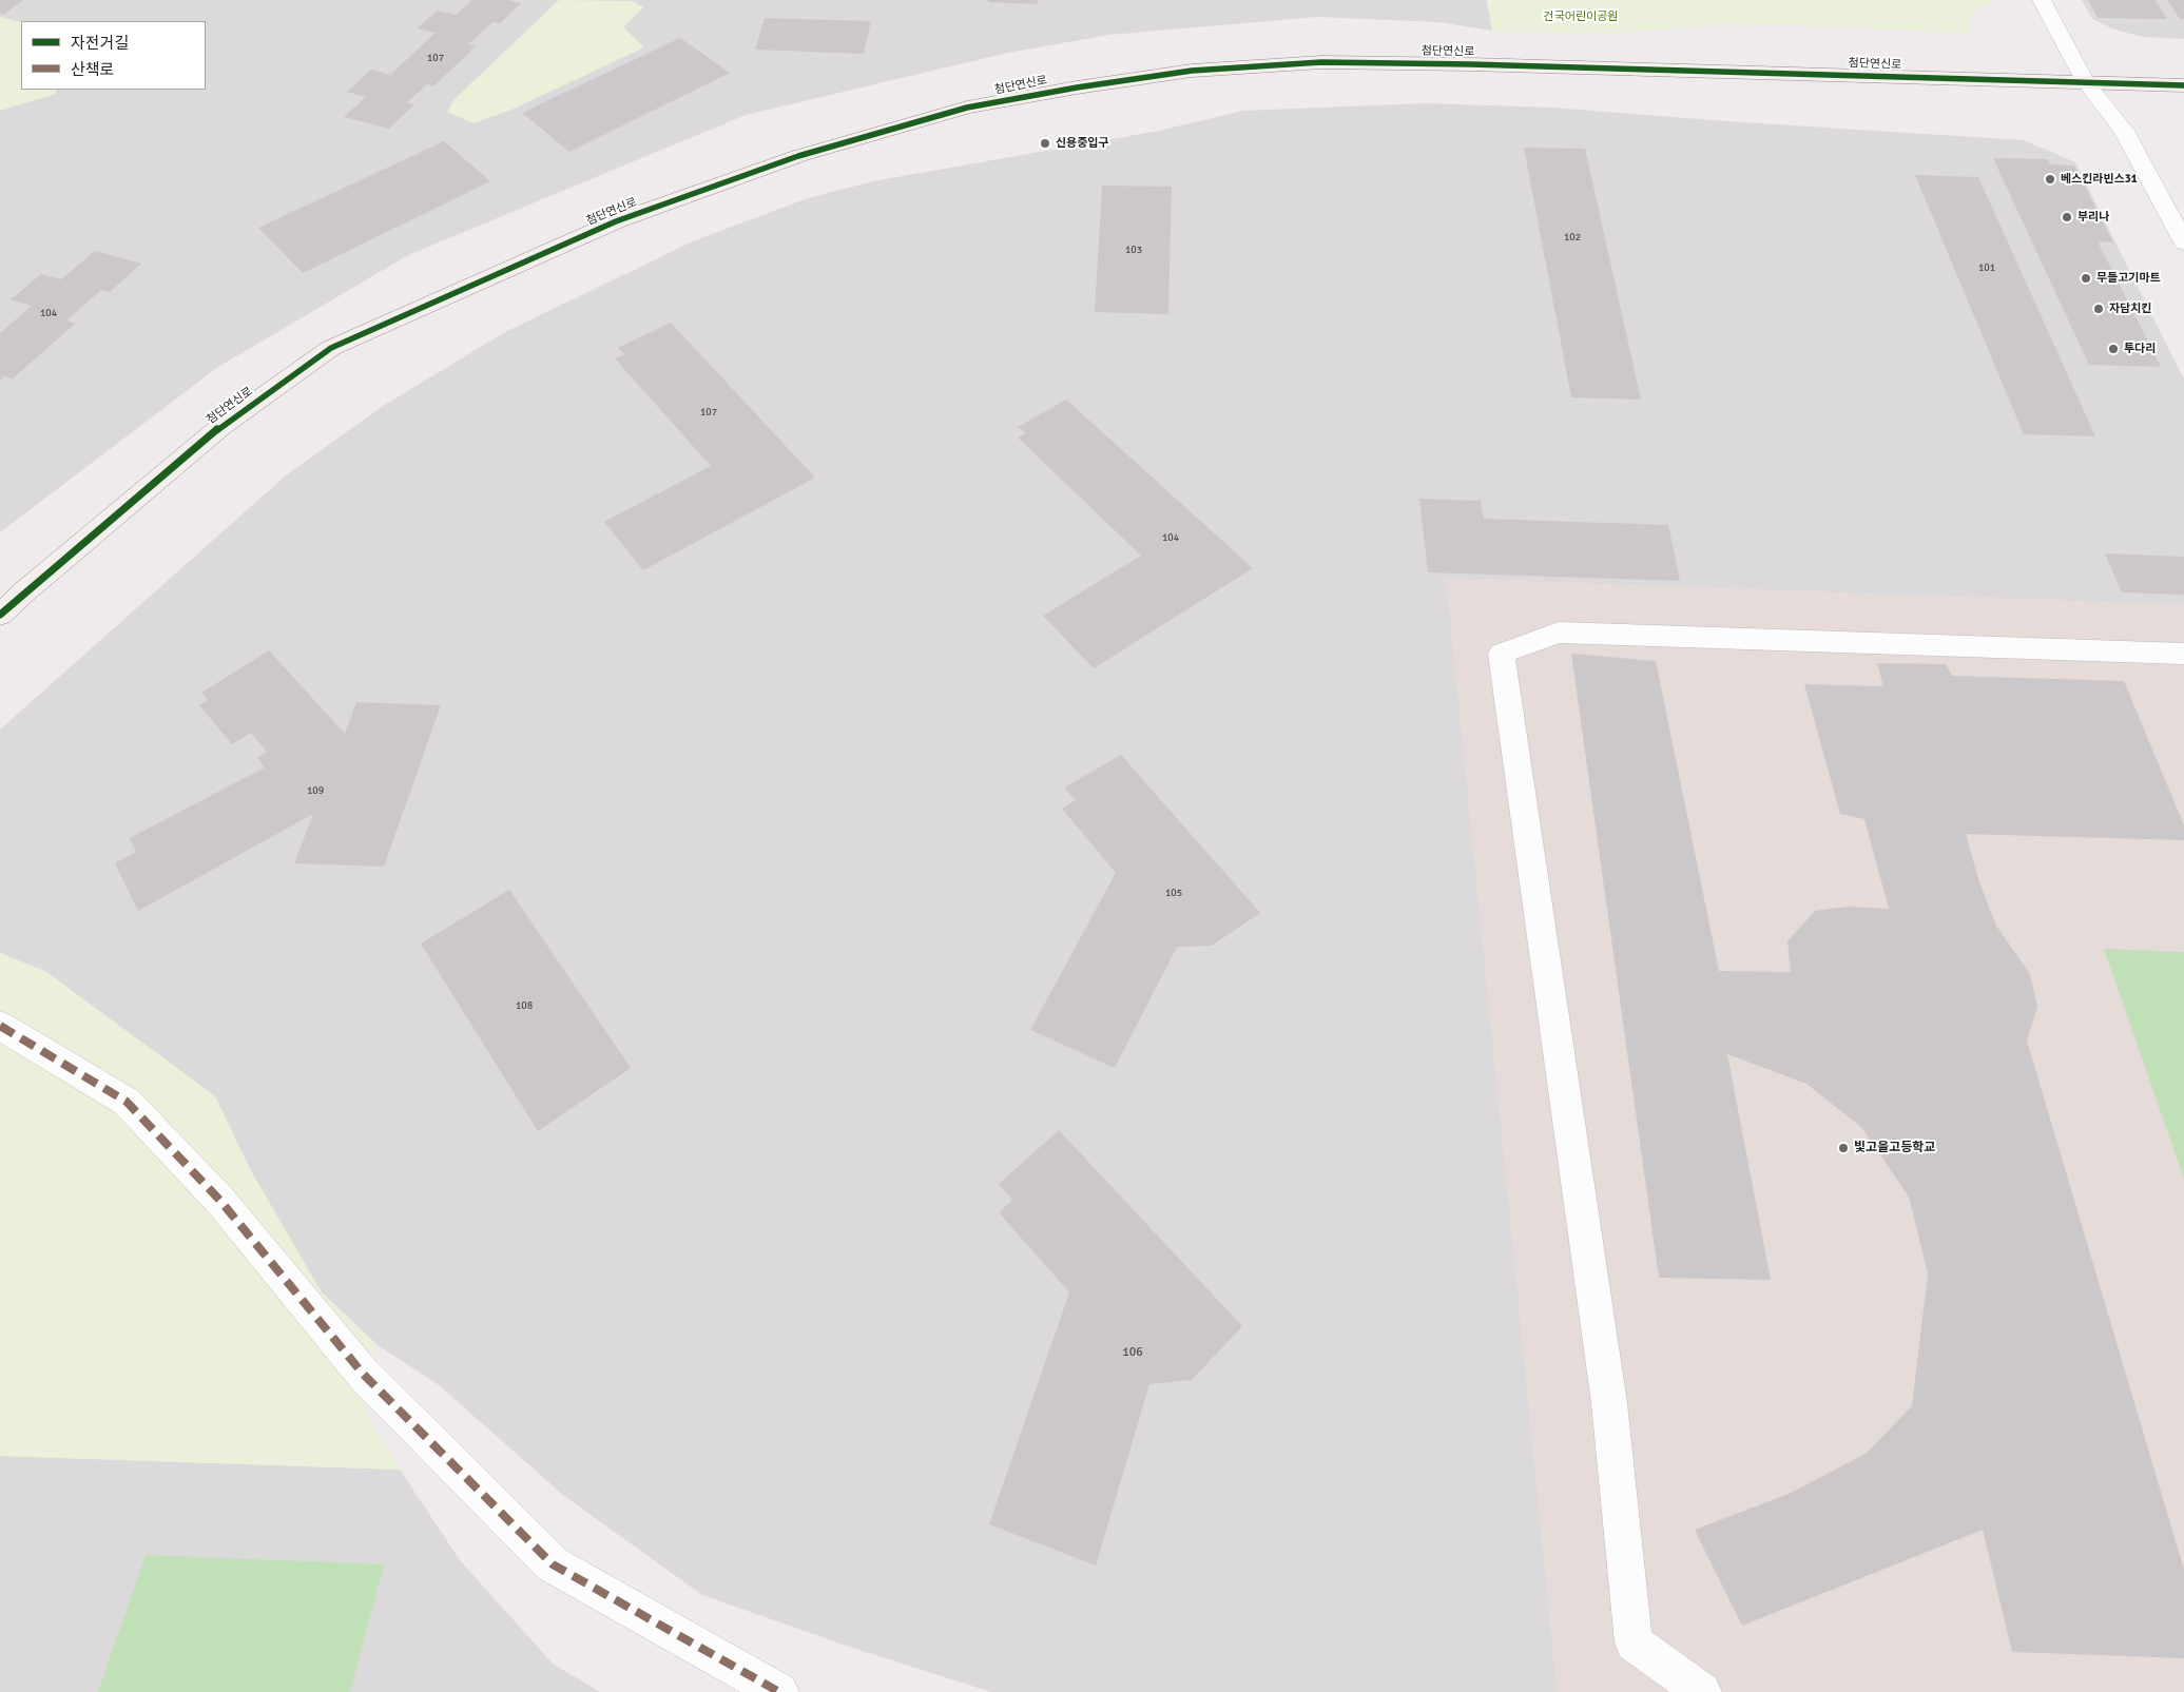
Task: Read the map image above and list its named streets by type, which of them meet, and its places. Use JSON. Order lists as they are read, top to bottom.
{
  "streets": {
    "street": ["첨단연신로"]
  },
  "parks": ["건국어린이공원"],
  "places": [
    "신용중입구",
    "베스킨라빈스31",
    "부리나",
    "무들고기마트",
    "자담치킨",
    "투다리",
    "빛고을고등학교"
  ],
  "house_numbers": [
    "107",
    "102",
    "103",
    "101",
    "104",
    "107",
    "104",
    "109",
    "105",
    "108",
    "106"
  ],
  "legend": ["자전거길", "산책로"]
}
